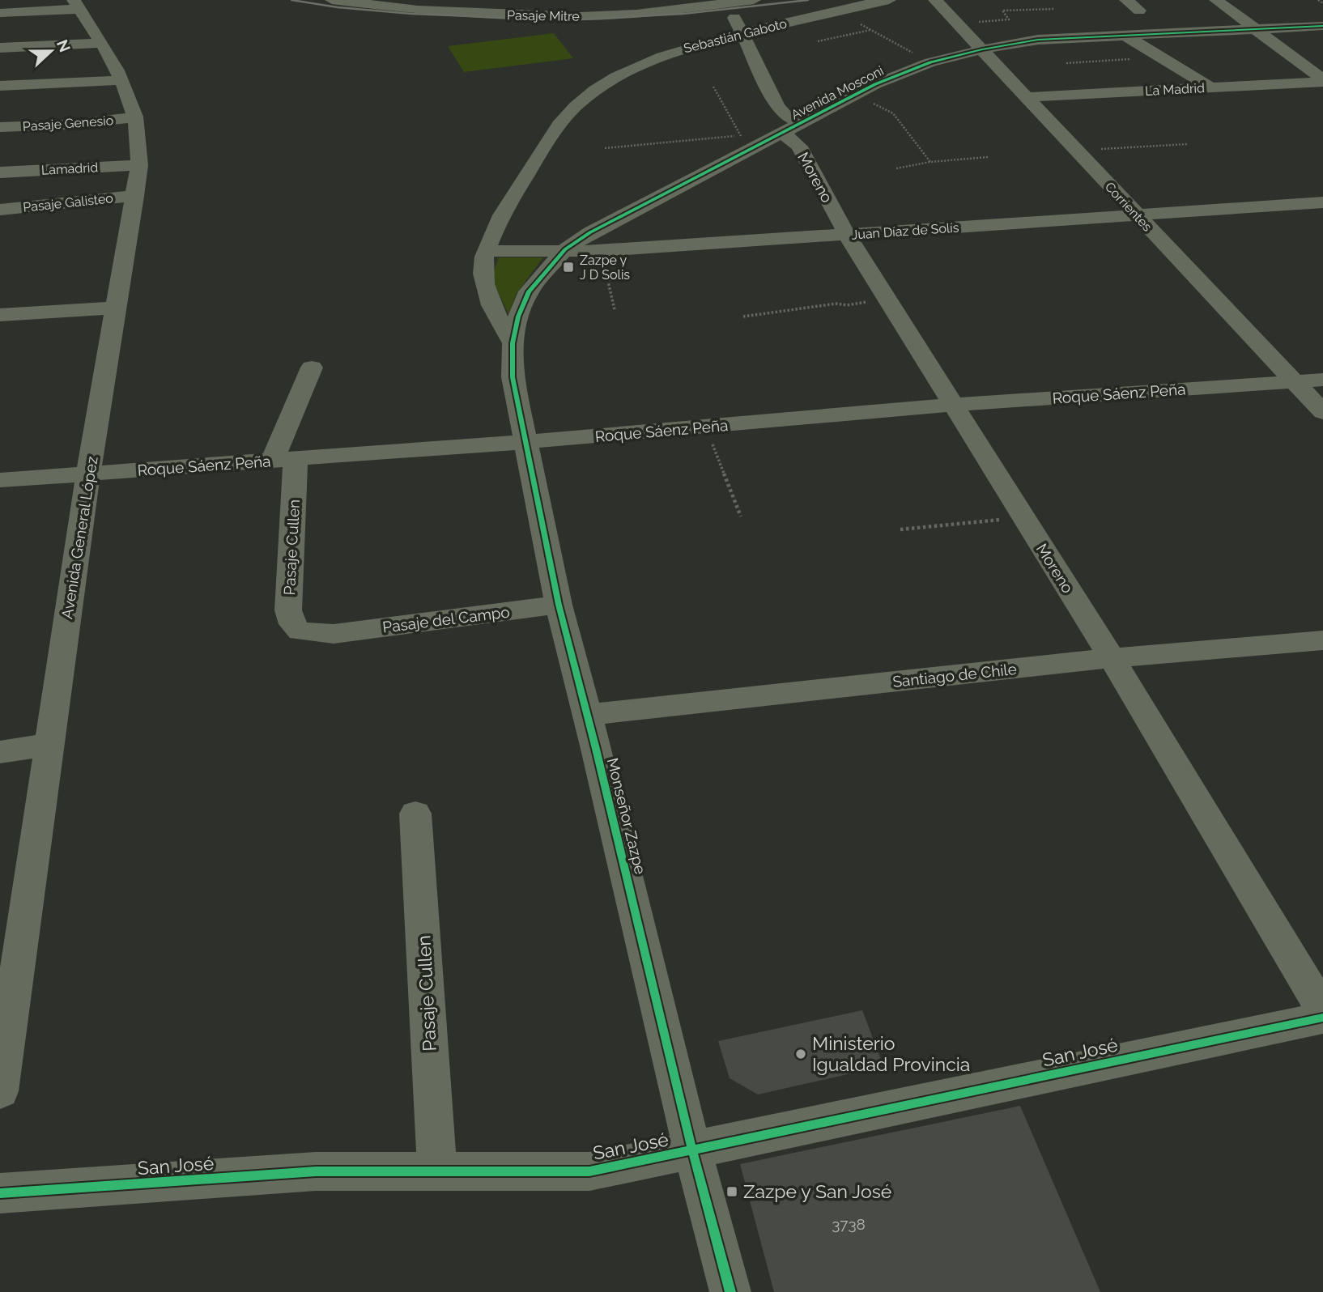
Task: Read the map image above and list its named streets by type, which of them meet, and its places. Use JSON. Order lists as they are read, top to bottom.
{
  "streets": {
    "street": [
      "Pasaje Mitre",
      "Sebastián Gaboto",
      "La Madrid",
      "Avenida Mosconi",
      "Pasaje Genesio",
      "Lamadrid",
      "Moreno",
      "Pasaje Galisteo",
      "Corrientes",
      "Juan Díaz de Solís",
      "Roque Sáenz Peña",
      "Avenida General López",
      "Pasaje Cullen",
      "Pasaje del Campo",
      "Santiago de Chile",
      "Monseñor Zazpe",
      "San José"
    ]
  },
  "crossings": [
    ["Pasaje Mitre", "Moreno"],
    ["Sebastián Gaboto", "Moreno"],
    ["Sebastián Gaboto", "Juan Díaz de Solís"],
    ["La Madrid", "Corrientes"],
    ["Avenida Mosconi", "Moreno"],
    ["Avenida Mosconi", "Corrientes"],
    ["Avenida Mosconi", "Juan Díaz de Solís"],
    ["Avenida Mosconi", "Monseñor Zazpe"],
    ["Pasaje Genesio", "Avenida General López"],
    ["Lamadrid", "Avenida General López"],
    ["Moreno", "Juan Díaz de Solís"],
    ["Moreno", "Roque Sáenz Peña"],
    ["Moreno", "Santiago de Chile"],
    ["Pasaje Galisteo", "Avenida General López"],
    ["Corrientes", "Juan Díaz de Solís"],
    ["Corrientes", "Roque Sáenz Peña"],
    ["Roque Sáenz Peña", "Avenida General López"],
    ["Roque Sáenz Peña", "Pasaje Cullen"],
    ["Roque Sáenz Peña", "Monseñor Zazpe"],
    ["Pasaje Cullen", "Pasaje del Campo"],
    ["Pasaje Cullen", "San José"],
    ["Pasaje del Campo", "Monseñor Zazpe"],
    ["Santiago de Chile", "Monseñor Zazpe"],
    ["Monseñor Zazpe", "San José"]
  ],
  "places": {
    "transit": ["Zazpe y J D Solis", "Zazpe y San José"],
    "other": ["Ministerio Igualdad Provincia"]
  },
  "house_numbers": ["3738"],
  "north": "right"
}
